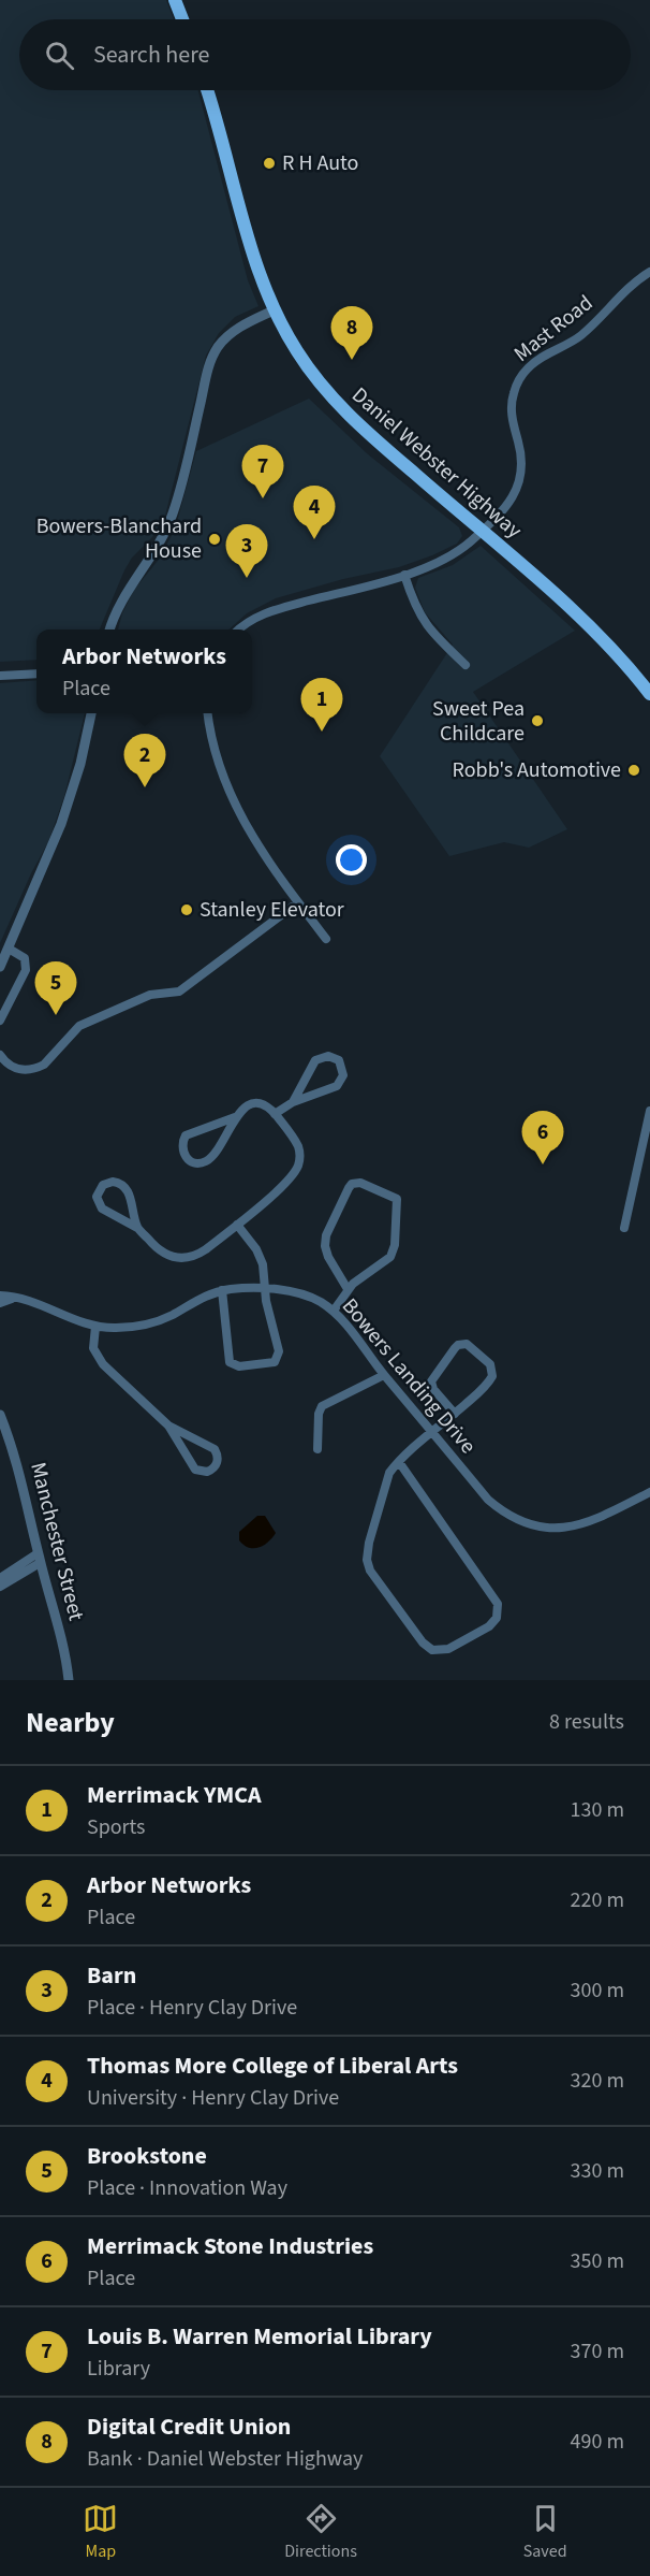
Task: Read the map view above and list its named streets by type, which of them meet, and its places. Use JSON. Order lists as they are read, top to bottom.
{
  "streets": {
    "main road": ["Daniel Webster Highway"],
    "street": ["Mast Road", "Bowers Landing Drive", "Manchester Street"]
  },
  "crossings": [
    ["Mast Road", "Daniel Webster Highway"]
  ],
  "places": [
    "R H Auto",
    "Bowers-Blanchard House",
    "Sweet Pea Childcare",
    "Robb's Automotive",
    "Stanley Elevator"
  ],
  "page": {
    "search": "Search here",
    "pins": [
      "8",
      "7",
      "4",
      "3",
      "1",
      "2",
      "5",
      "6"
    ],
    "popup": ["Arbor Networks", "Place"],
    "heading": ["Nearby", "8 results"],
    "list": [
      {
        "mark": "1",
        "name": "Merrimack YMCA",
        "note": "Sports",
        "value": "130 m"
      },
      {
        "mark": "2",
        "name": "Arbor Networks",
        "note": "Place",
        "value": "220 m"
      },
      {
        "mark": "3",
        "name": "Barn",
        "note": "Place · Henry Clay Drive",
        "value": "300 m"
      },
      {
        "mark": "4",
        "name": "Thomas More College of Liberal Arts",
        "note": "University · Henry Clay Drive",
        "value": "320 m"
      },
      {
        "mark": "5",
        "name": "Brookstone",
        "note": "Place · Innovation Way",
        "value": "330 m"
      },
      {
        "mark": "6",
        "name": "Merrimack Stone Industries",
        "note": "Place",
        "value": "350 m"
      },
      {
        "mark": "7",
        "name": "Louis B. Warren Memorial Library",
        "note": "Library",
        "value": "370 m"
      },
      {
        "mark": "8",
        "name": "Digital Credit Union",
        "note": "Bank · Daniel Webster Highway",
        "value": "490 m"
      }
    ],
    "nav": ["Map", "Directions", "Saved"]
  }
}
